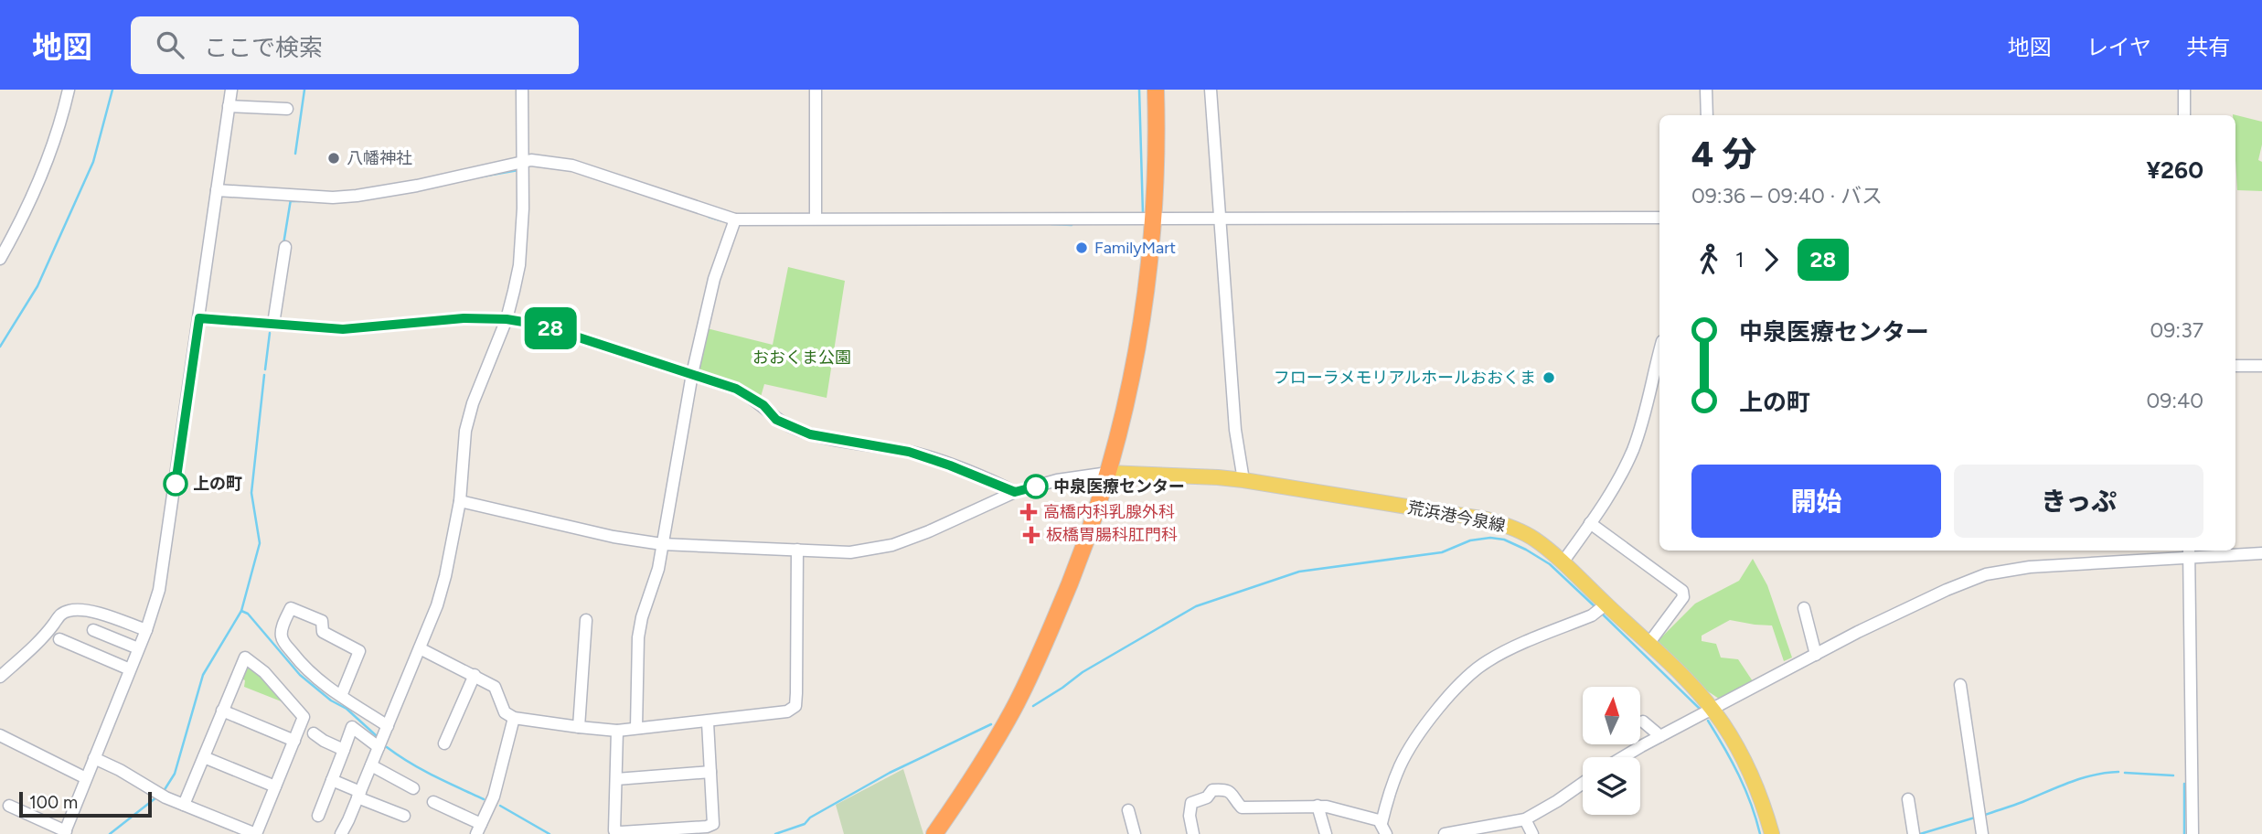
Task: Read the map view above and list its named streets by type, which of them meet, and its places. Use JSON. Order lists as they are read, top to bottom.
{
  "streets": {
    "main road": ["荒浜港今泉線"]
  },
  "parks": ["おおくま公園"],
  "places": {
    "other": [
      "八幡神社",
      "FamilyMart",
      "フローラメモリアルホールおおくま",
      "上の町",
      "中泉医療センター"
    ],
    "health": ["高橋内科乳腺外科", "板橋胃腸科肛門科"]
  },
  "lines": ["bus line 28"],
  "scale_bar": "100 m",
  "north": "top",
  "page": {
    "header": "地図",
    "search": "ここで検索",
    "nav": ["地図", "レイヤ", "共有"],
    "on_map": "28",
    "heading": ["4 分", "09:36 – 09:40 · バス", "¥260"],
    "legs": ["1", "28"],
    "list": [
      {
        "name": "中泉医療センター",
        "value": "09:37"
      },
      {
        "name": "上の町",
        "value": "09:40"
      }
    ],
    "buttons": ["開始", "きっぷ"],
    "scale": "100 m"
  }
}
